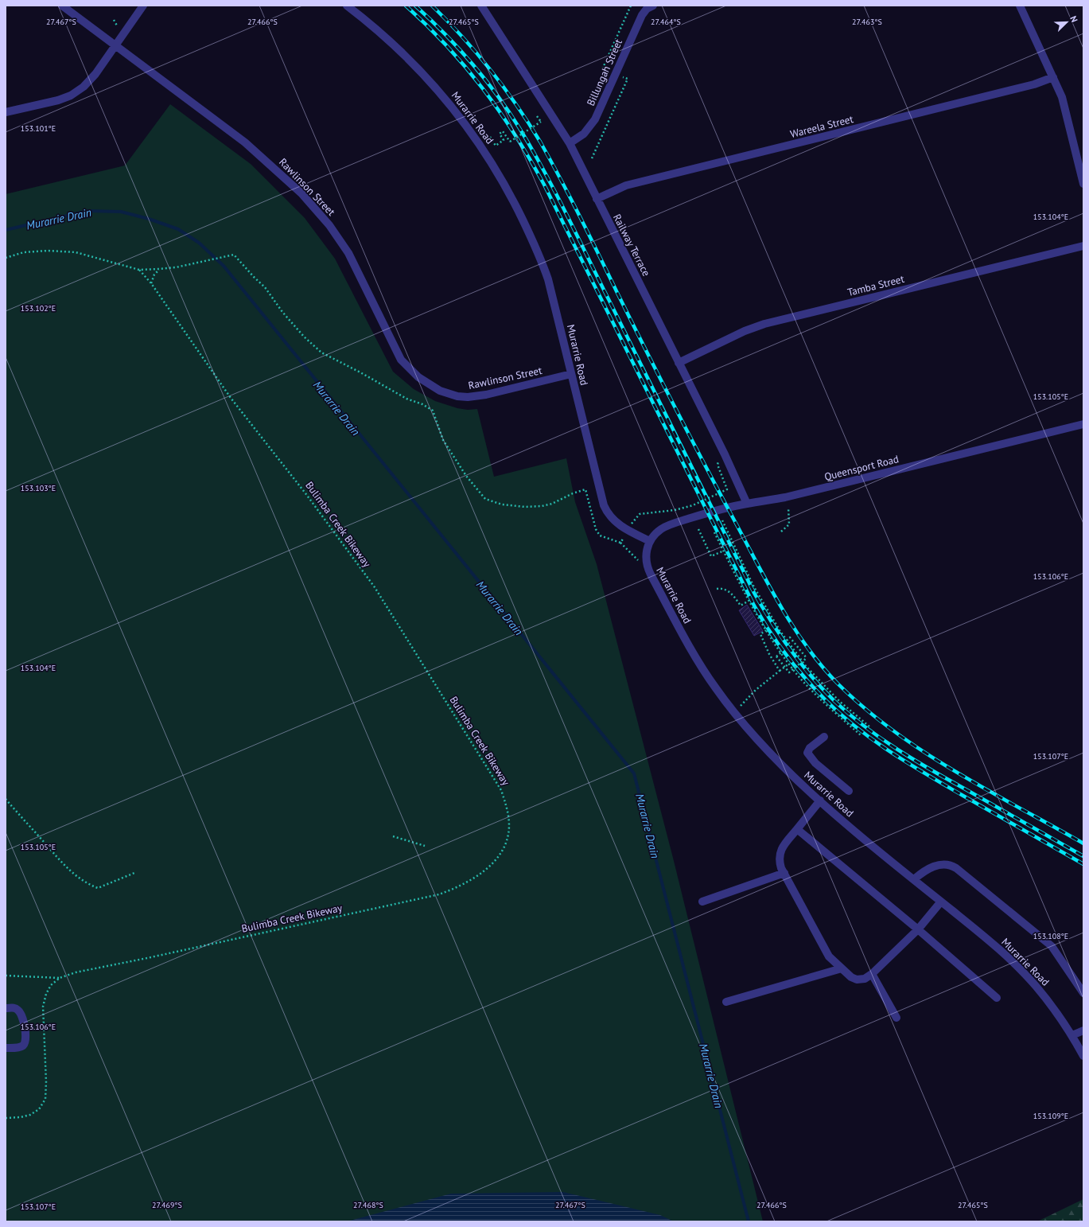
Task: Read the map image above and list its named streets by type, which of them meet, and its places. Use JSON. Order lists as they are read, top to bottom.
{
  "streets": {
    "street": [
      "Billungah Street",
      "Murarrie Road",
      "Wareela Street",
      "Rawlinson Street",
      "Railway Terrace",
      "Tamba Street",
      "Queensport Road"
    ],
    "path": ["Bulimba Creek Bikeway"]
  },
  "crossings": [
    ["Billungah Street", "Railway Terrace"],
    ["Murarrie Road", "Rawlinson Street"],
    ["Murarrie Road", "Queensport Road"],
    ["Wareela Street", "Railway Terrace"],
    ["Railway Terrace", "Tamba Street"],
    ["Railway Terrace", "Queensport Road"]
  ],
  "water": ["Murarrie Drain"],
  "north": "top right",
  "coordinates": [
    "27.467°S",
    "27.466°S",
    "27.465°S",
    "27.464°S",
    "27.463°S",
    "153.101°E",
    "153.104°E",
    "153.102°E",
    "153.105°E",
    "153.103°E",
    "153.106°E",
    "153.107°E",
    "153.108°E",
    "153.109°E",
    "27.469°S",
    "27.468°S"
  ]
}
